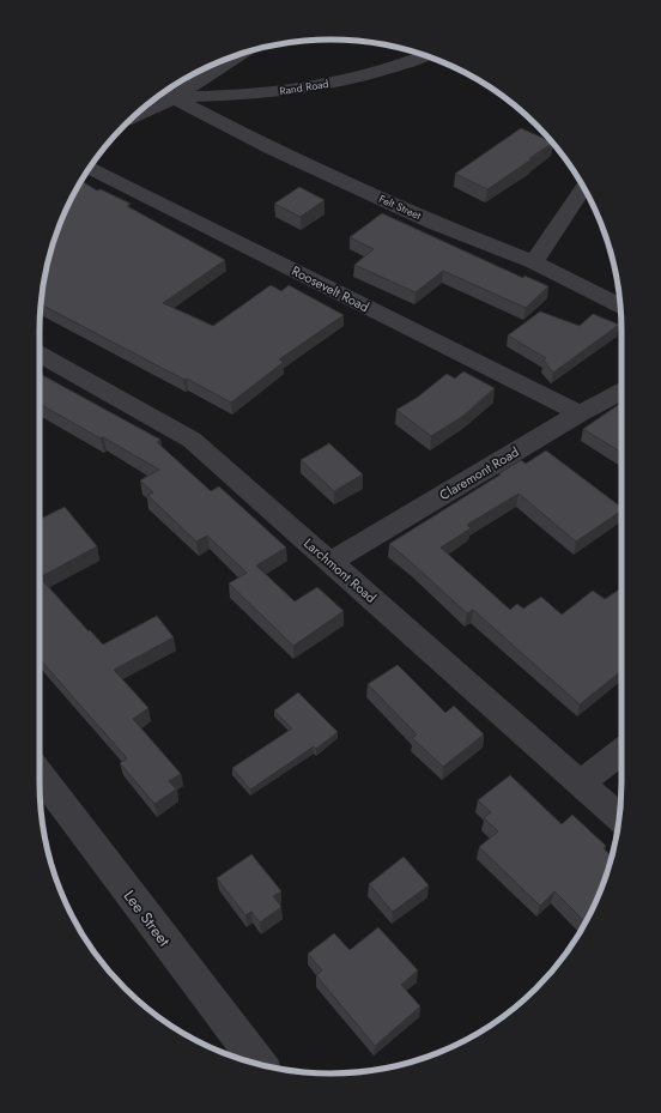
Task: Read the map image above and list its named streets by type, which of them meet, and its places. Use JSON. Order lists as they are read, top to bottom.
{
  "streets": {
    "street": [
      "Rand Road",
      "Felt Street",
      "Roosevelt Road",
      "Claremont Road",
      "Larchmont Road",
      "Lee Street"
    ]
  },
  "crossings": [
    ["Rand Road", "Felt Street"],
    ["Roosevelt Road", "Claremont Road"],
    ["Claremont Road", "Larchmont Road"]
  ]
}
